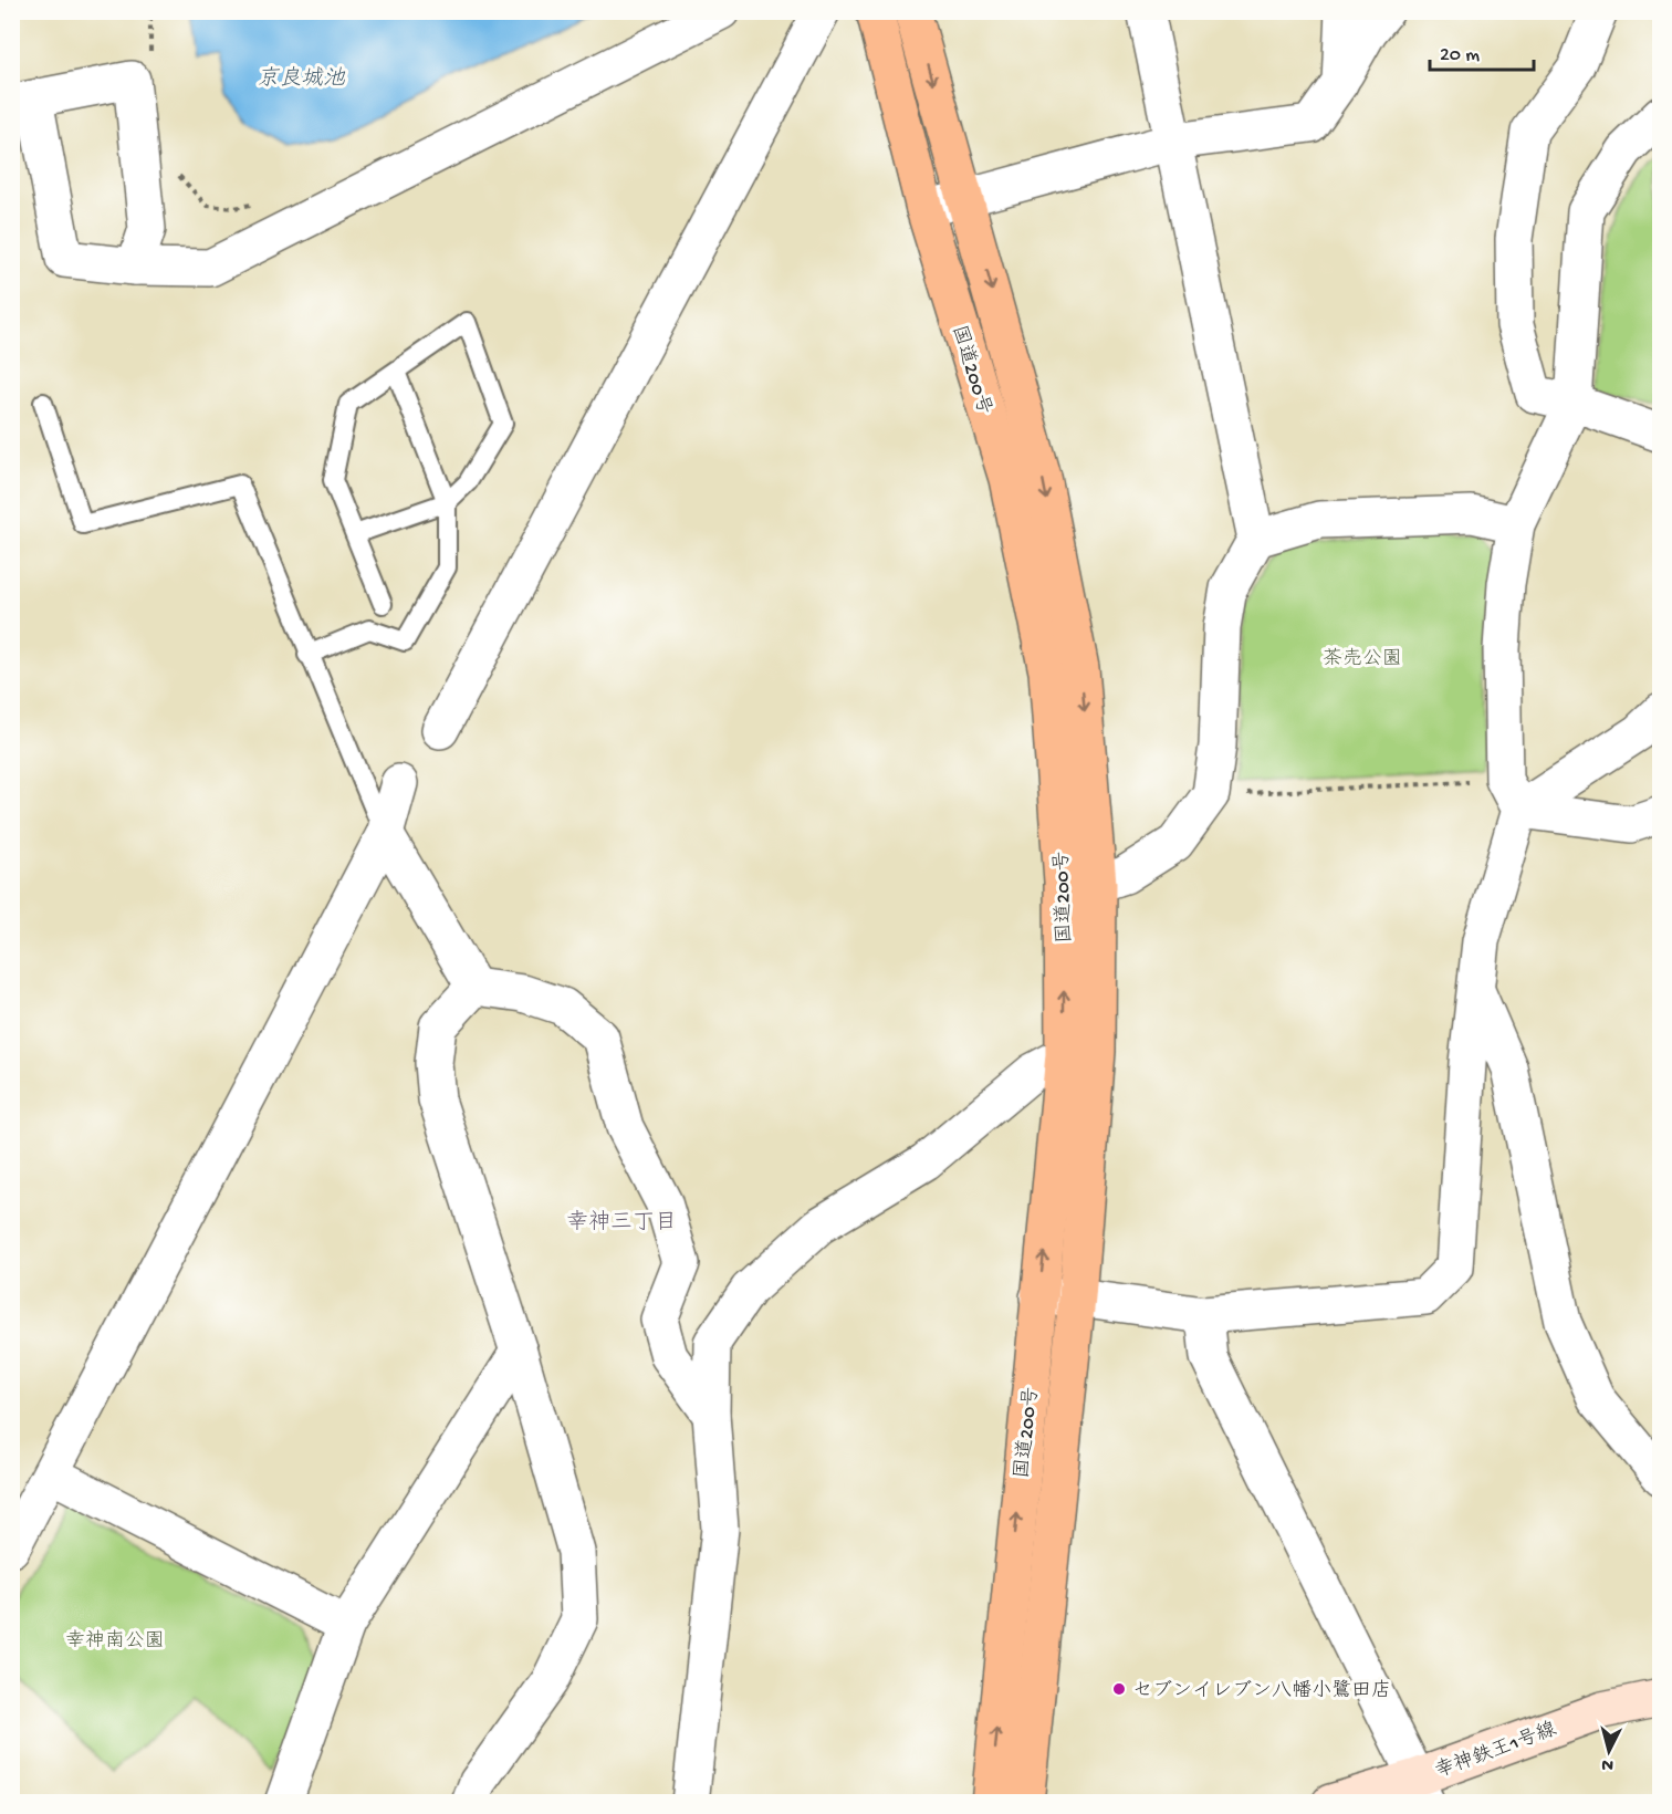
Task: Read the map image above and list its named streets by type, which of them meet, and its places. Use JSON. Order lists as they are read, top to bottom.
{
  "streets": {
    "highway": ["国道200号"],
    "street": ["幸神鉄王1号線"]
  },
  "districts": ["幸神三丁目"],
  "water": ["京良城池"],
  "parks": ["茶売公園", "幸神南公園"],
  "places": ["セブンイレブン八幡小鷺田店"],
  "scale_bar": "20 m",
  "north": "bottom"
}
